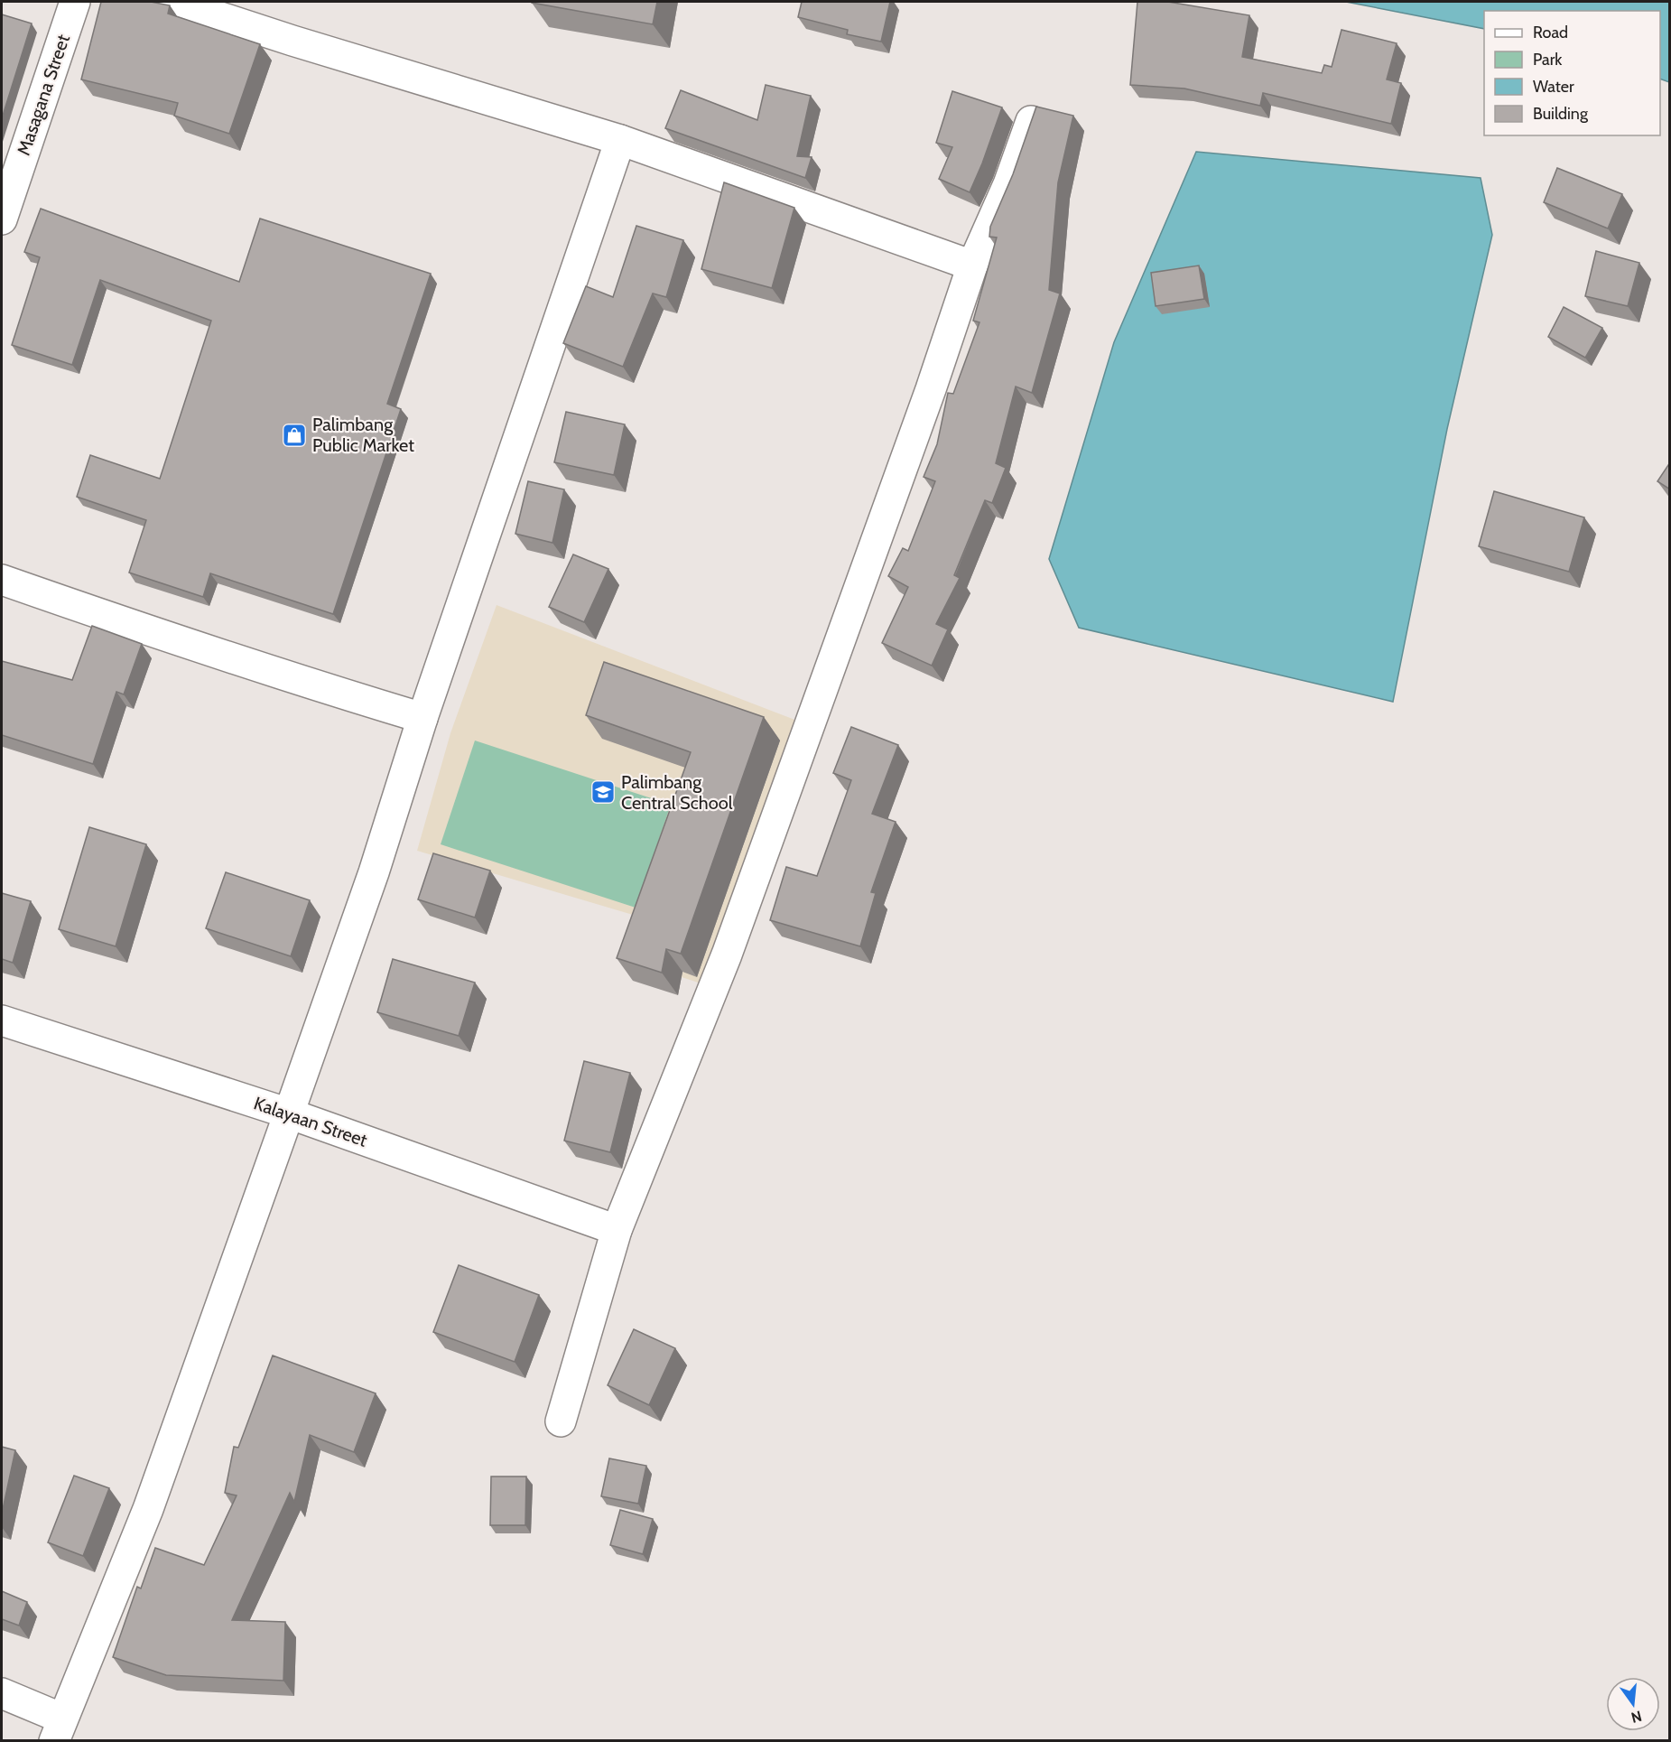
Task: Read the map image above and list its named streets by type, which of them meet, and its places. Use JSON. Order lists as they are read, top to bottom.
{
  "streets": {
    "street": ["Masagana Street", "Kalayaan Street"]
  },
  "places": {
    "shop": ["Palimbang Public Market"],
    "school or university": ["Palimbang Central School"]
  },
  "legend": [
    "Road",
    "Park",
    "Water",
    "Building"
  ],
  "north": "bottom"
}
